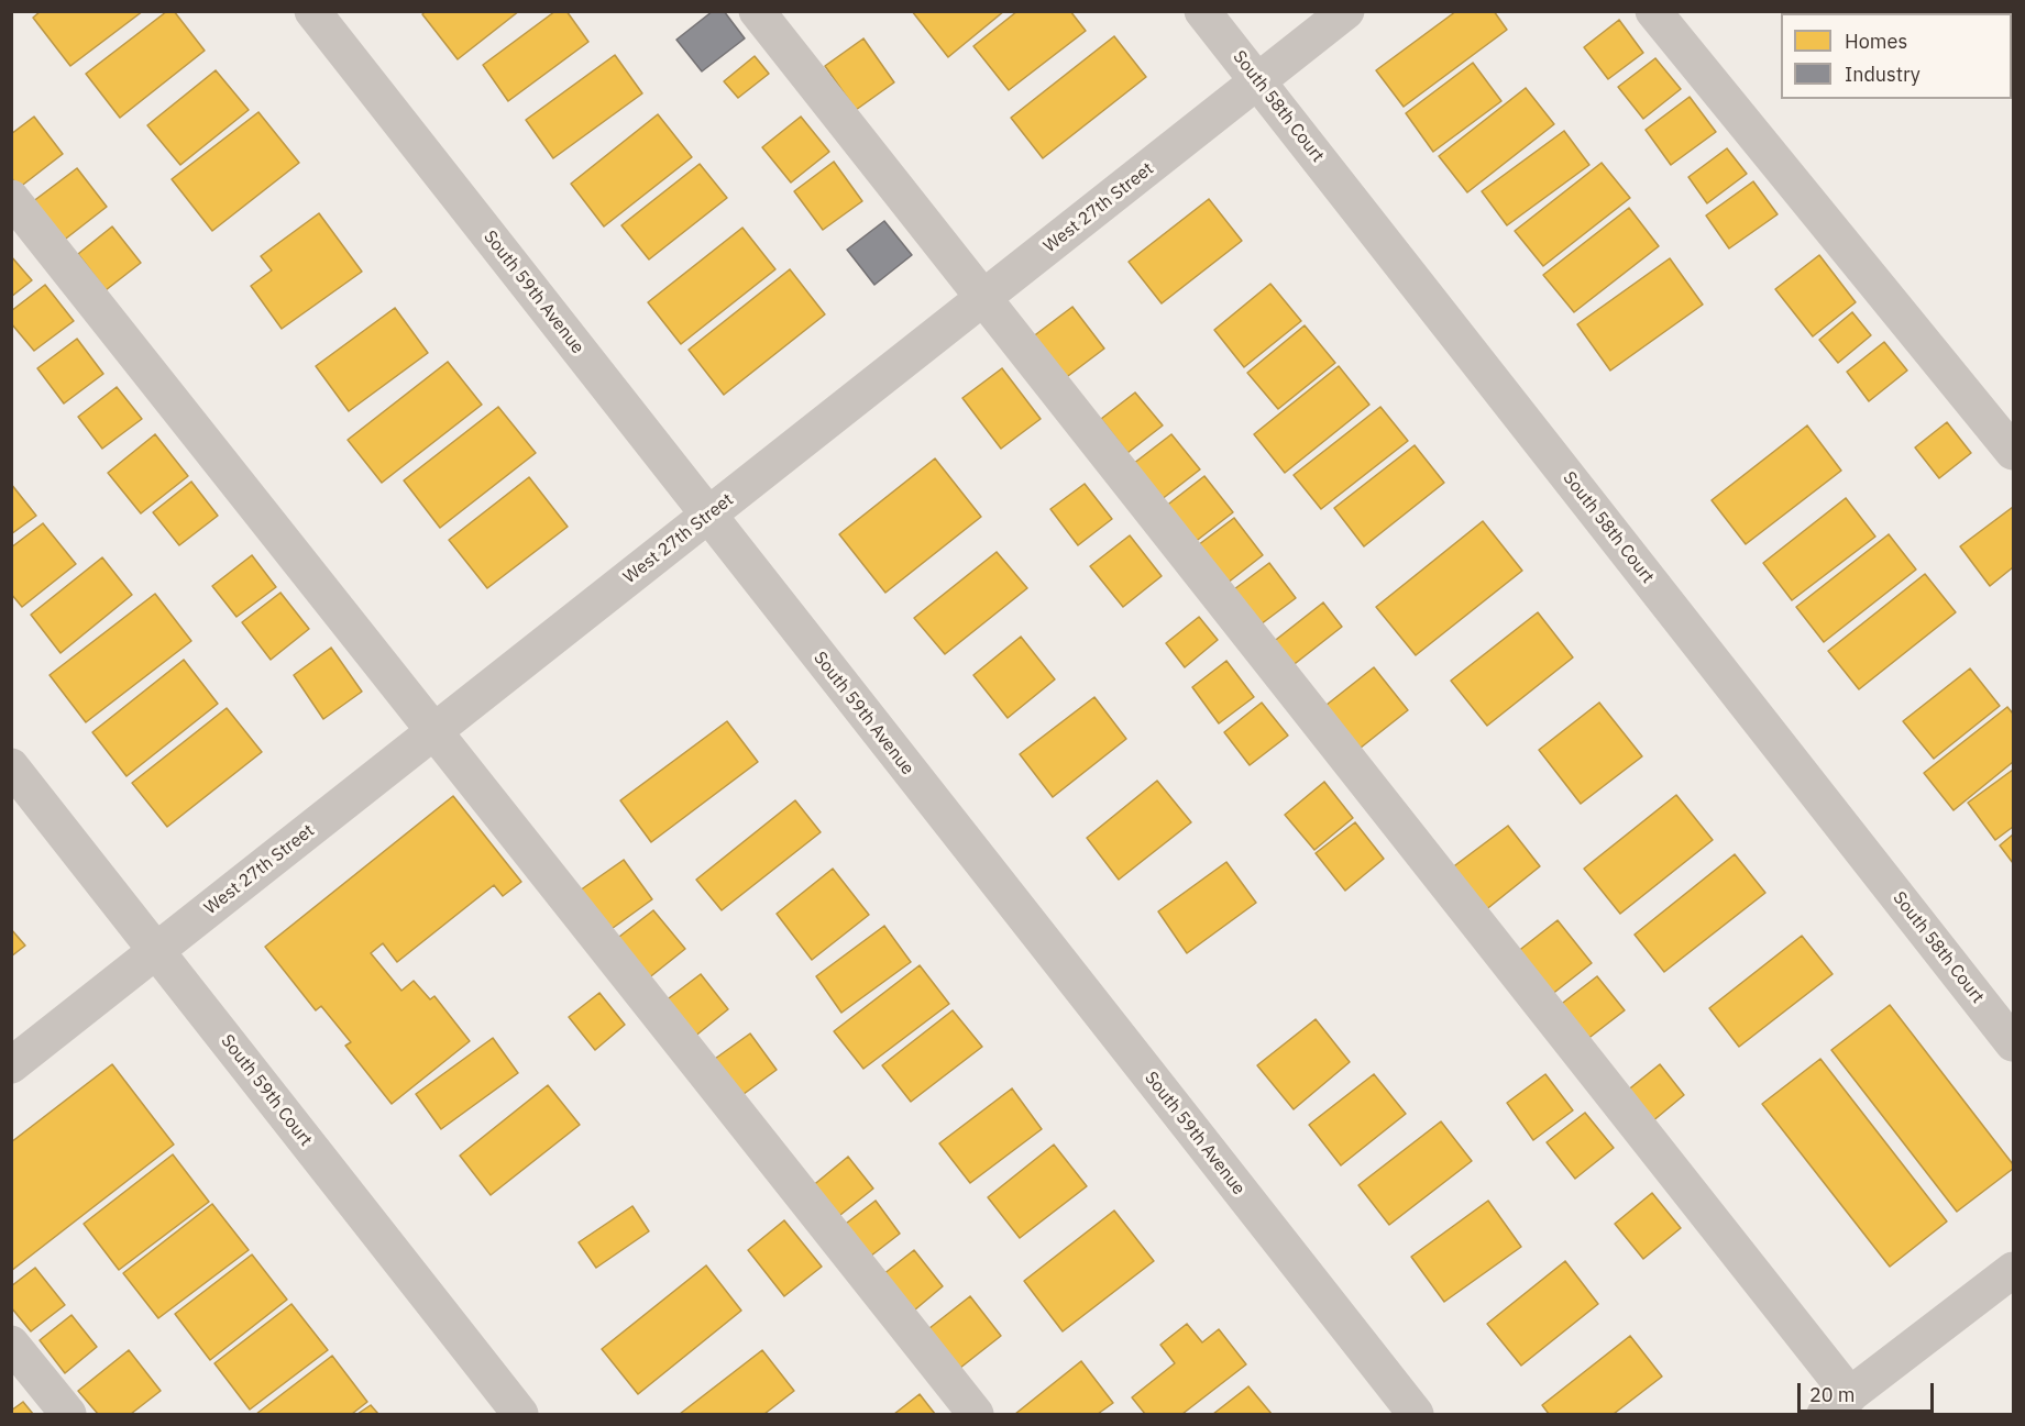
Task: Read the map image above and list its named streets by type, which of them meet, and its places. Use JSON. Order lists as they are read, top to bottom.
{
  "streets": {
    "street": [
      "South 58th Court",
      "West 27th Street",
      "South 59th Avenue",
      "South 59th Court"
    ]
  },
  "crossings": [
    ["South 58th Court", "West 27th Street"],
    ["West 27th Street", "South 59th Avenue"],
    ["West 27th Street", "South 59th Court"]
  ],
  "legend": ["Homes", "Industry"],
  "scale_bar": "20 m"
}
